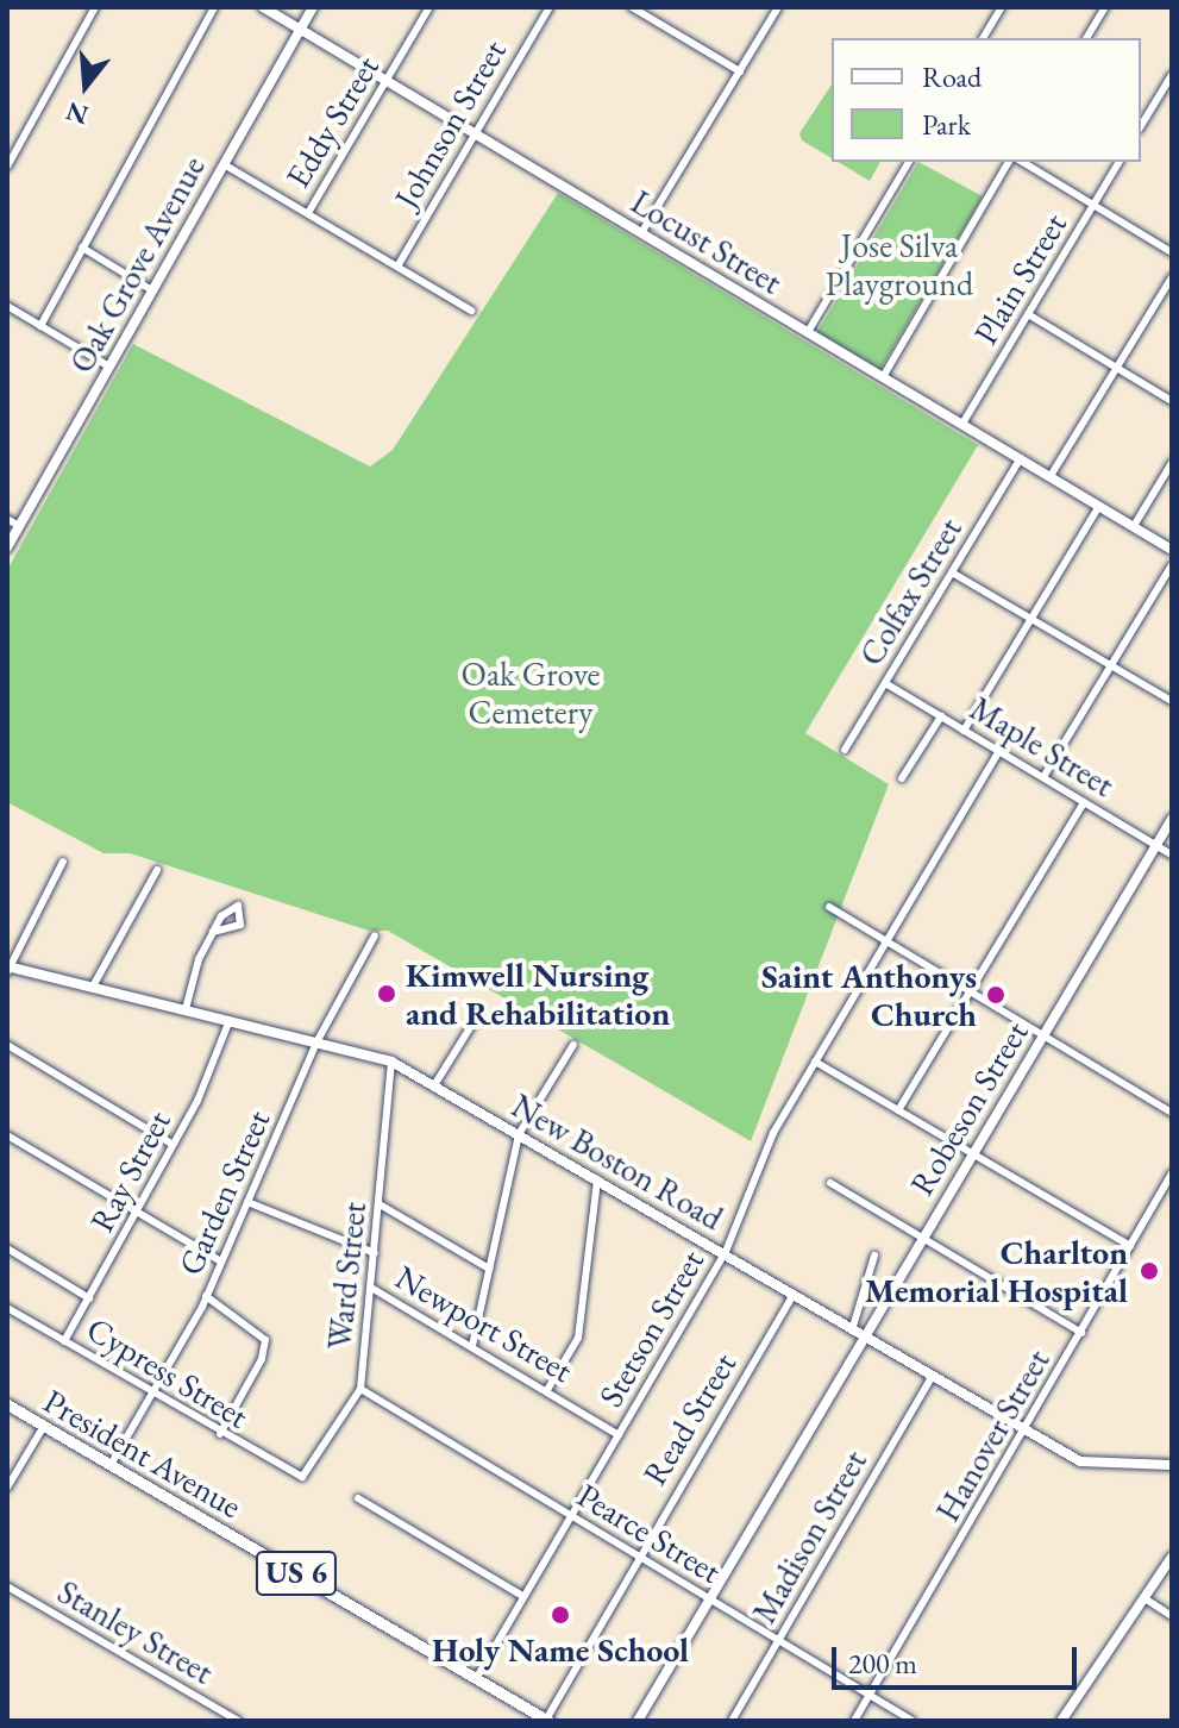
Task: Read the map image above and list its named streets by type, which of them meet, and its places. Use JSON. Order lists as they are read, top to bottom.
{
  "streets": {
    "main road": ["President Avenue", "US 6"],
    "street": [
      "Eddy Street",
      "Johnson Street",
      "Locust Street",
      "Oak Grove Avenue",
      "Plain Street",
      "Colfax Street",
      "Maple Street",
      "Robeson Street",
      "New Boston Road",
      "Ray Street",
      "Garden Street",
      "Ward Street",
      "Newport Street",
      "Stetson Street",
      "Cypress Street",
      "Read Street",
      "Hanover Street",
      "Pearce Street",
      "Madison Street",
      "Stanley Street"
    ]
  },
  "crossings": [
    ["Eddy Street", "Locust Street"],
    ["Johnson Street", "Locust Street"],
    ["Locust Street", "Oak Grove Avenue"],
    ["Locust Street", "Plain Street"],
    ["Locust Street", "Colfax Street"],
    ["Colfax Street", "Maple Street"],
    ["Maple Street", "Robeson Street"],
    ["Maple Street", "Stetson Street"],
    ["Robeson Street", "New Boston Road"],
    ["Robeson Street", "Pearce Street"],
    ["New Boston Road", "Ray Street"],
    ["New Boston Road", "Garden Street"],
    ["New Boston Road", "Ward Street"],
    ["New Boston Road", "Stetson Street"],
    ["New Boston Road", "Read Street"],
    ["New Boston Road", "Hanover Street"],
    ["New Boston Road", "Madison Street"],
    ["Ray Street", "Cypress Street"],
    ["Garden Street", "Cypress Street"],
    ["Garden Street", "President Avenue"],
    ["Ward Street", "Newport Street"],
    ["Ward Street", "Cypress Street"],
    ["Ward Street", "Pearce Street"],
    ["Newport Street", "Stetson Street"],
    ["Stetson Street", "President Avenue"],
    ["Stetson Street", "Pearce Street"],
    ["Read Street", "President Avenue"],
    ["Read Street", "Pearce Street"],
    ["Hanover Street", "Pearce Street"],
    ["Pearce Street", "Madison Street"]
  ],
  "parks": ["Jose Silva Playground", "Oak Grove Cemetery"],
  "places": [
    "Kimwell Nursing and Rehabilitation",
    "Saint Anthonys Church",
    "Charlton Memorial Hospital",
    "Holy Name School"
  ],
  "legend": ["Road", "Park"],
  "scale_bar": "200 m",
  "north": "bottom"
}
